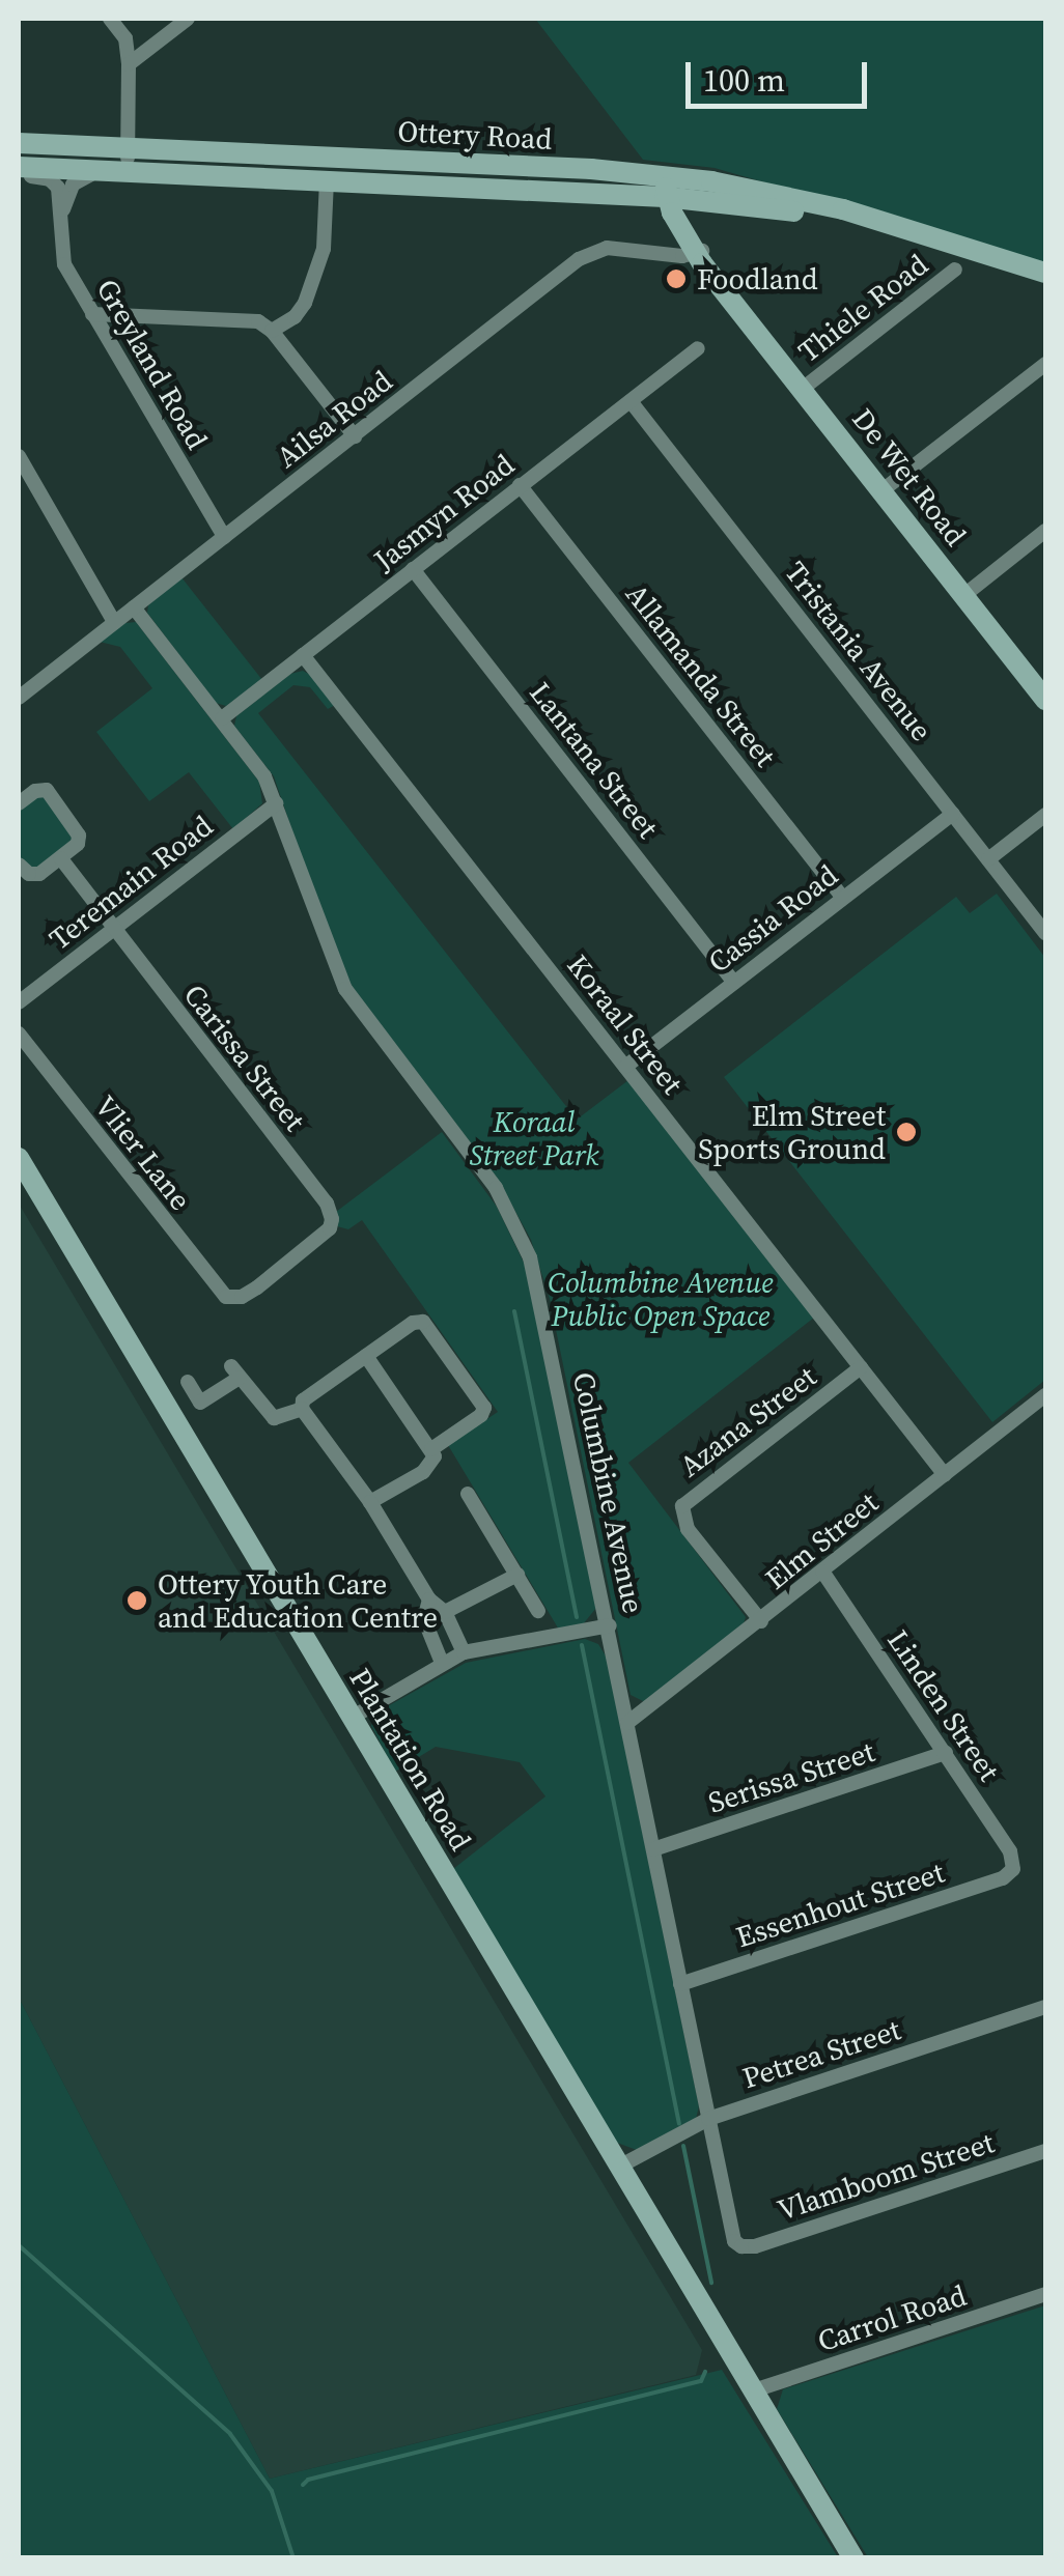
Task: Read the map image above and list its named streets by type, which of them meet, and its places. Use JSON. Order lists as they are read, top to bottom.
{
  "streets": {
    "street": [
      "Ottery Road",
      "Thiele Road",
      "Greyland Road",
      "Ailsa Road",
      "De Wet Road",
      "Jasmyn Road",
      "Tristania Avenue",
      "Allamanda Street",
      "Lantana Street",
      "Teremain Road",
      "Cassia Road",
      "Koraal Street",
      "Carissa Street",
      "Vlier Lane",
      "Azana Street",
      "Columbine Avenue",
      "Elm Street",
      "Linden Street",
      "Plantation Road",
      "Serissa Street",
      "Essenhout Street",
      "Petrea Street",
      "Vlamboom Street",
      "Carrol Road"
    ]
  },
  "crossings": [
    ["Ottery Road", "De Wet Road"],
    ["Thiele Road", "De Wet Road"],
    ["Greyland Road", "Ailsa Road"],
    ["Ailsa Road", "De Wet Road"],
    ["Ailsa Road", "Columbine Avenue"],
    ["Jasmyn Road", "Tristania Avenue"],
    ["Jasmyn Road", "Allamanda Street"],
    ["Jasmyn Road", "Lantana Street"],
    ["Jasmyn Road", "Koraal Street"],
    ["Jasmyn Road", "Columbine Avenue"],
    ["Tristania Avenue", "Cassia Road"],
    ["Allamanda Street", "Cassia Road"],
    ["Lantana Street", "Cassia Road"],
    ["Teremain Road", "Carissa Street"],
    ["Teremain Road", "Columbine Avenue"],
    ["Cassia Road", "Koraal Street"],
    ["Koraal Street", "Azana Street"],
    ["Koraal Street", "Elm Street"],
    ["Carissa Street", "Vlier Lane"],
    ["Azana Street", "Elm Street"],
    ["Columbine Avenue", "Elm Street"],
    ["Columbine Avenue", "Serissa Street"],
    ["Columbine Avenue", "Essenhout Street"],
    ["Columbine Avenue", "Petrea Street"],
    ["Columbine Avenue", "Vlamboom Street"],
    ["Elm Street", "Linden Street"],
    ["Linden Street", "Serissa Street"],
    ["Linden Street", "Essenhout Street"],
    ["Plantation Road", "Petrea Street"],
    ["Plantation Road", "Carrol Road"]
  ],
  "parks": ["Koraal Street Park", "Columbine Avenue Public Open Space"],
  "places": ["Foodland", "Elm Street Sports Ground", "Ottery Youth Care and Education Centre"],
  "scale_bar": "100 m"
}
